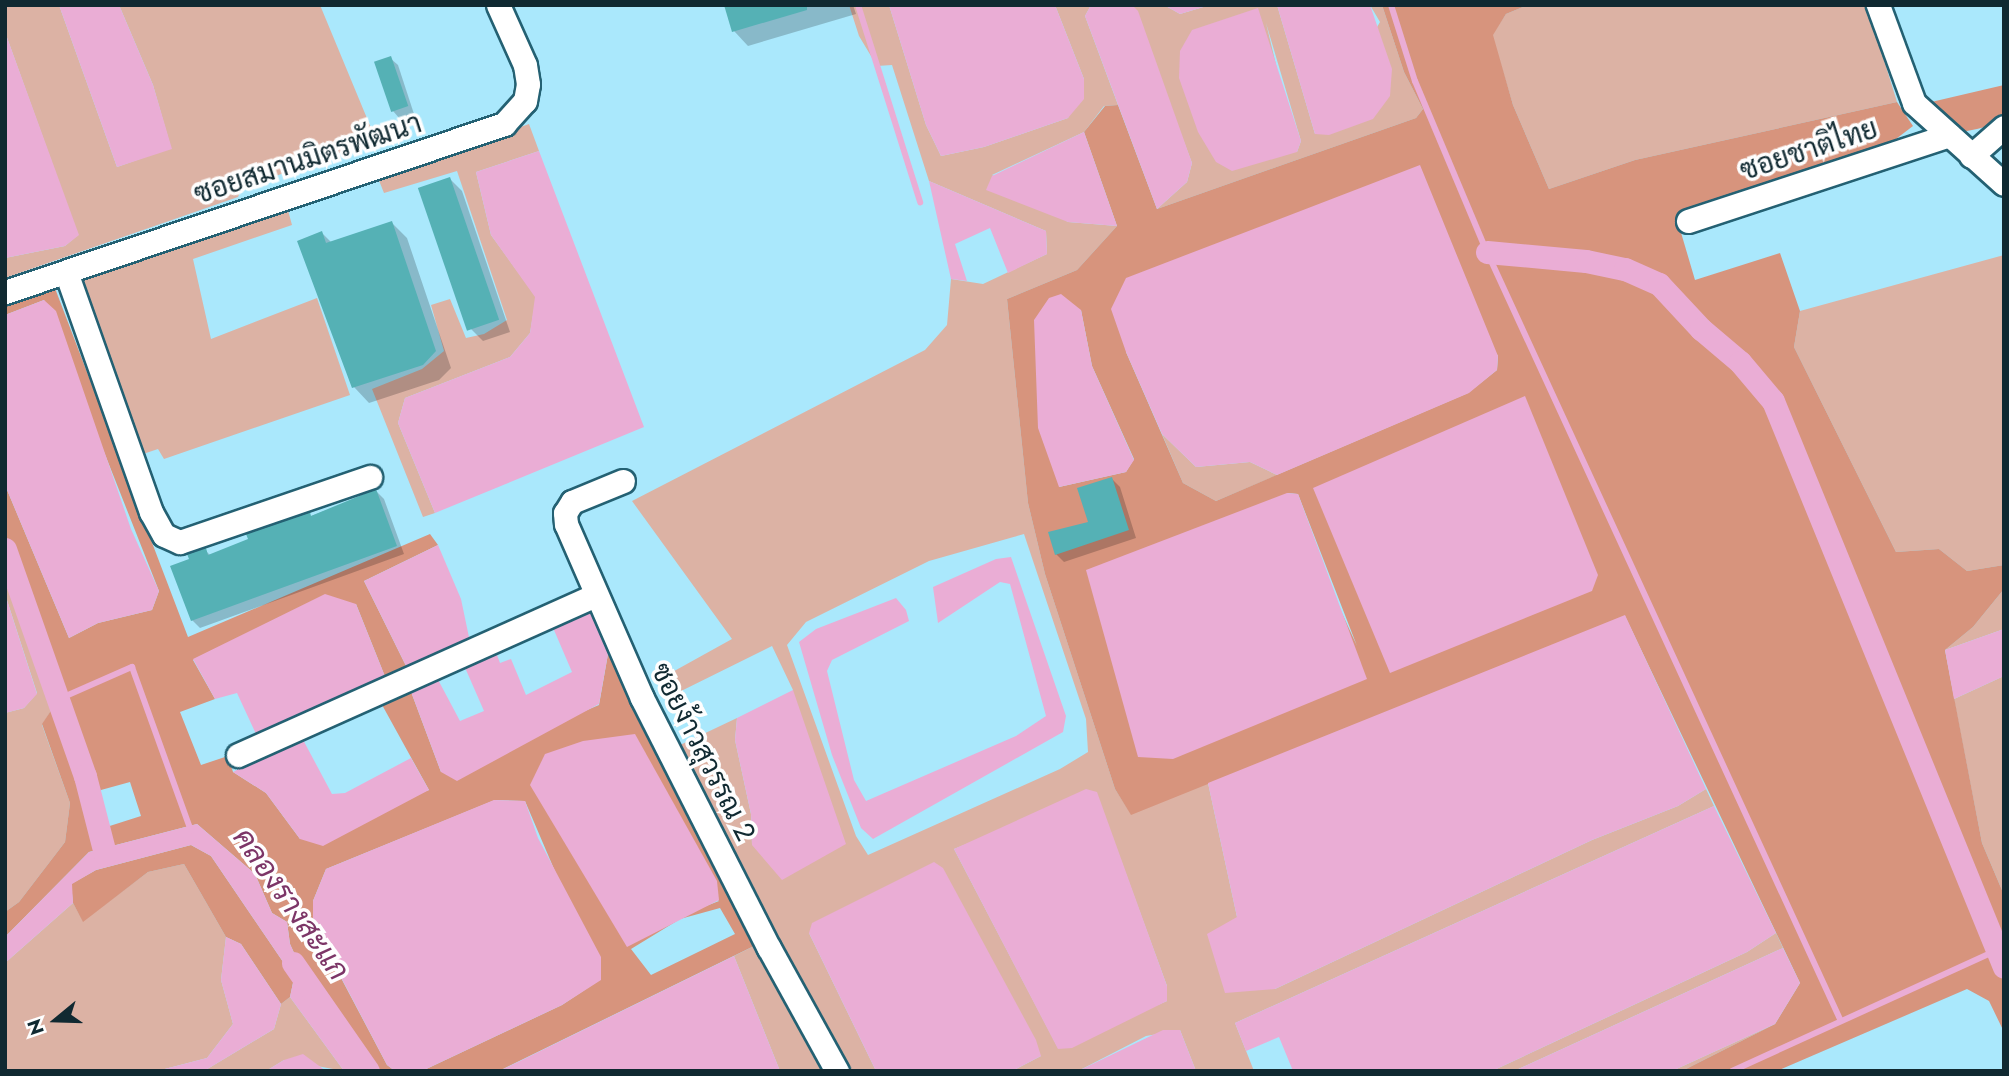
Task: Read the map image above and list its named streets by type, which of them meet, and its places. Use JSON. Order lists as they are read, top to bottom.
{
  "streets": {
    "street": ["ซอยชาติไทย", "ซอยสมานมิตรพัฒนา", "ซอยง้าวสุวรรณ 2"]
  },
  "water": ["คลองรางสะแก"],
  "north": "left"
}
